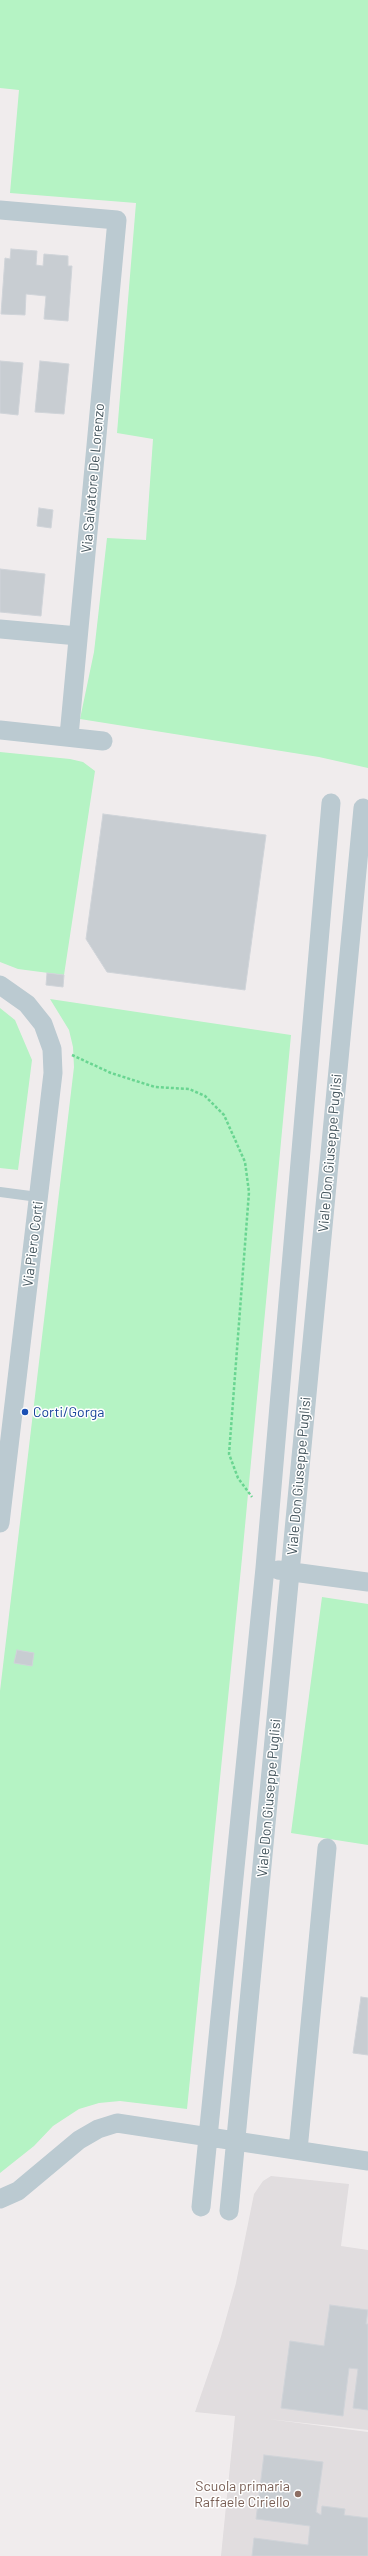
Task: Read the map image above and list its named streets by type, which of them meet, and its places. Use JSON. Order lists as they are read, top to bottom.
{
  "streets": {
    "street": ["Via Salvatore De Lorenzo", "Viale Don Giuseppe Puglisi", "Via Piero Corti"]
  },
  "places": ["Corti/Gorga", "Scuola primaria Raffaele Ciriello"]
}
